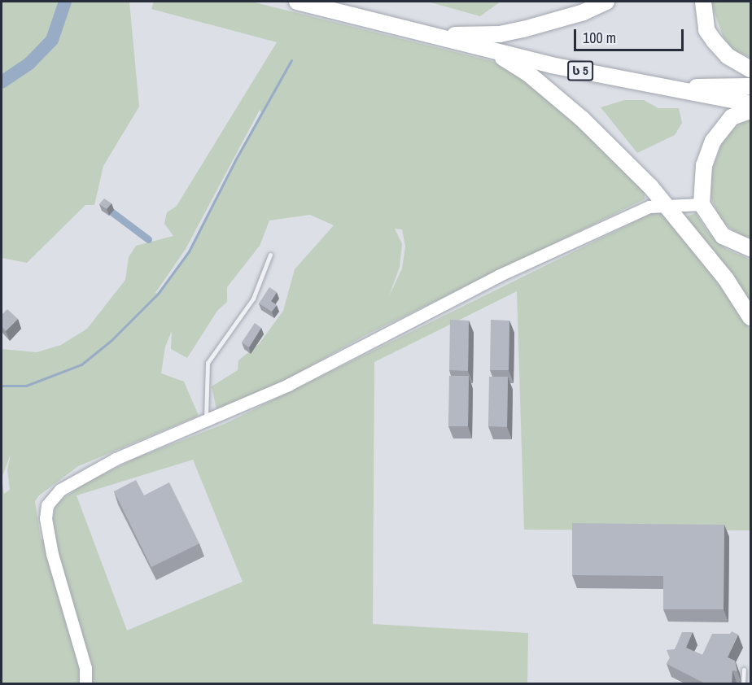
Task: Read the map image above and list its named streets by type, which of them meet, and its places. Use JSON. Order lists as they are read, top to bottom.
{
  "streets": {
    "highway": ["ს 5"]
  },
  "scale_bar": "100 m"
}
